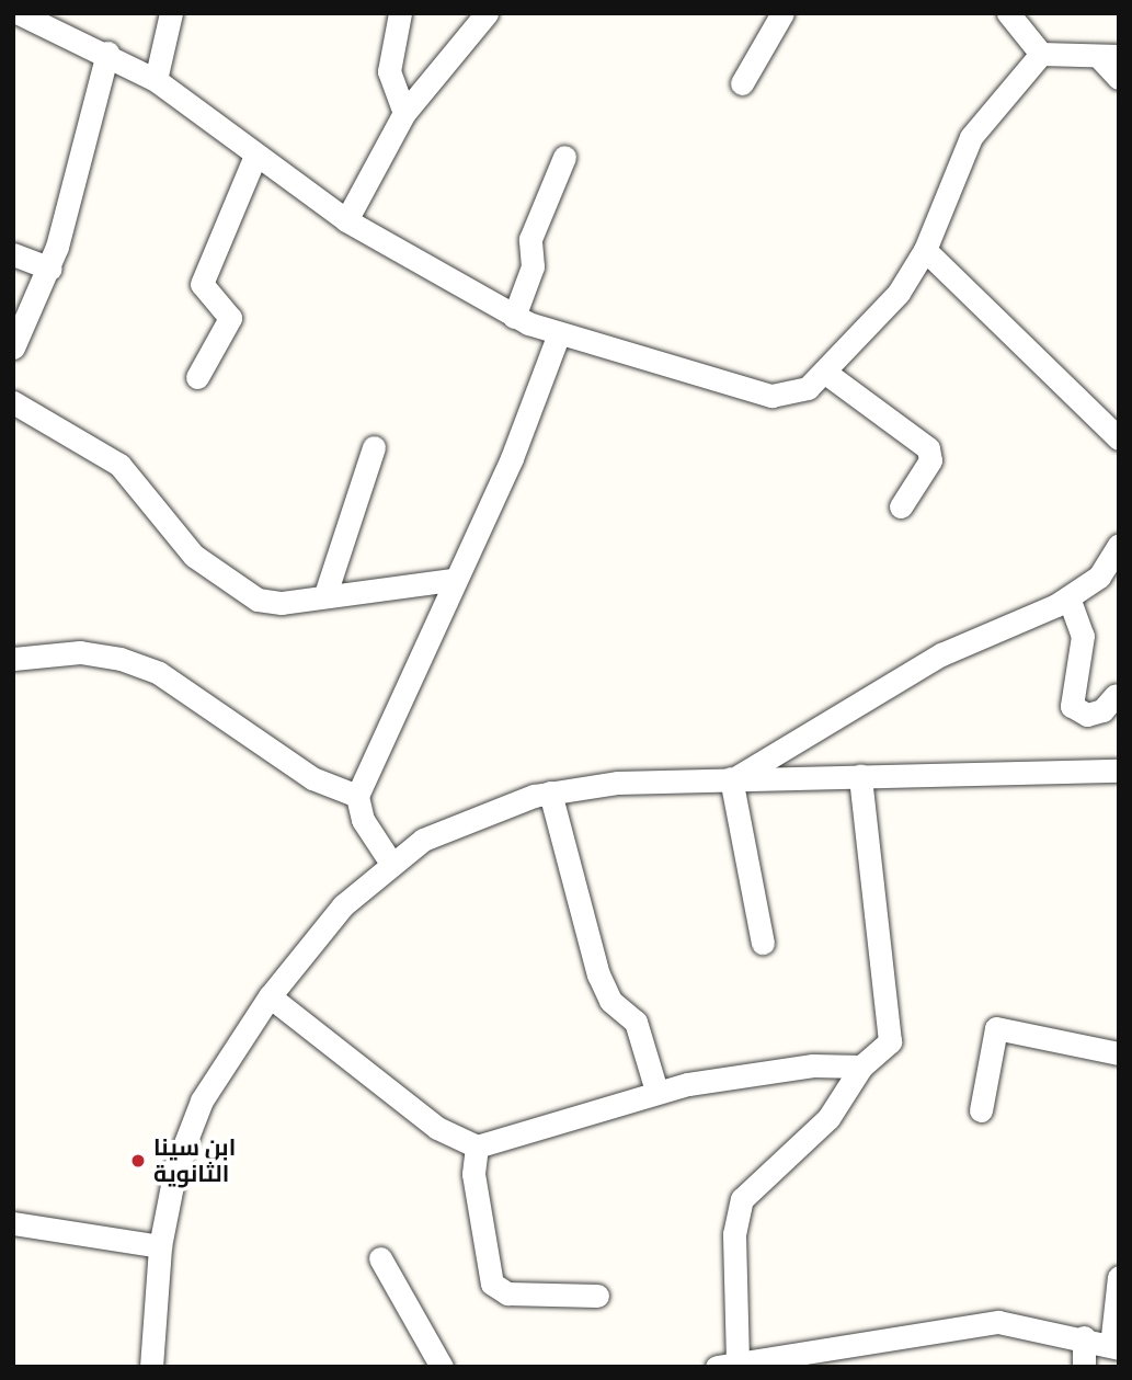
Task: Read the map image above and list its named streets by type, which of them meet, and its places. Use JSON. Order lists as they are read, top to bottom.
{
  "places": ["ابن سينا الثانوية"]
}
